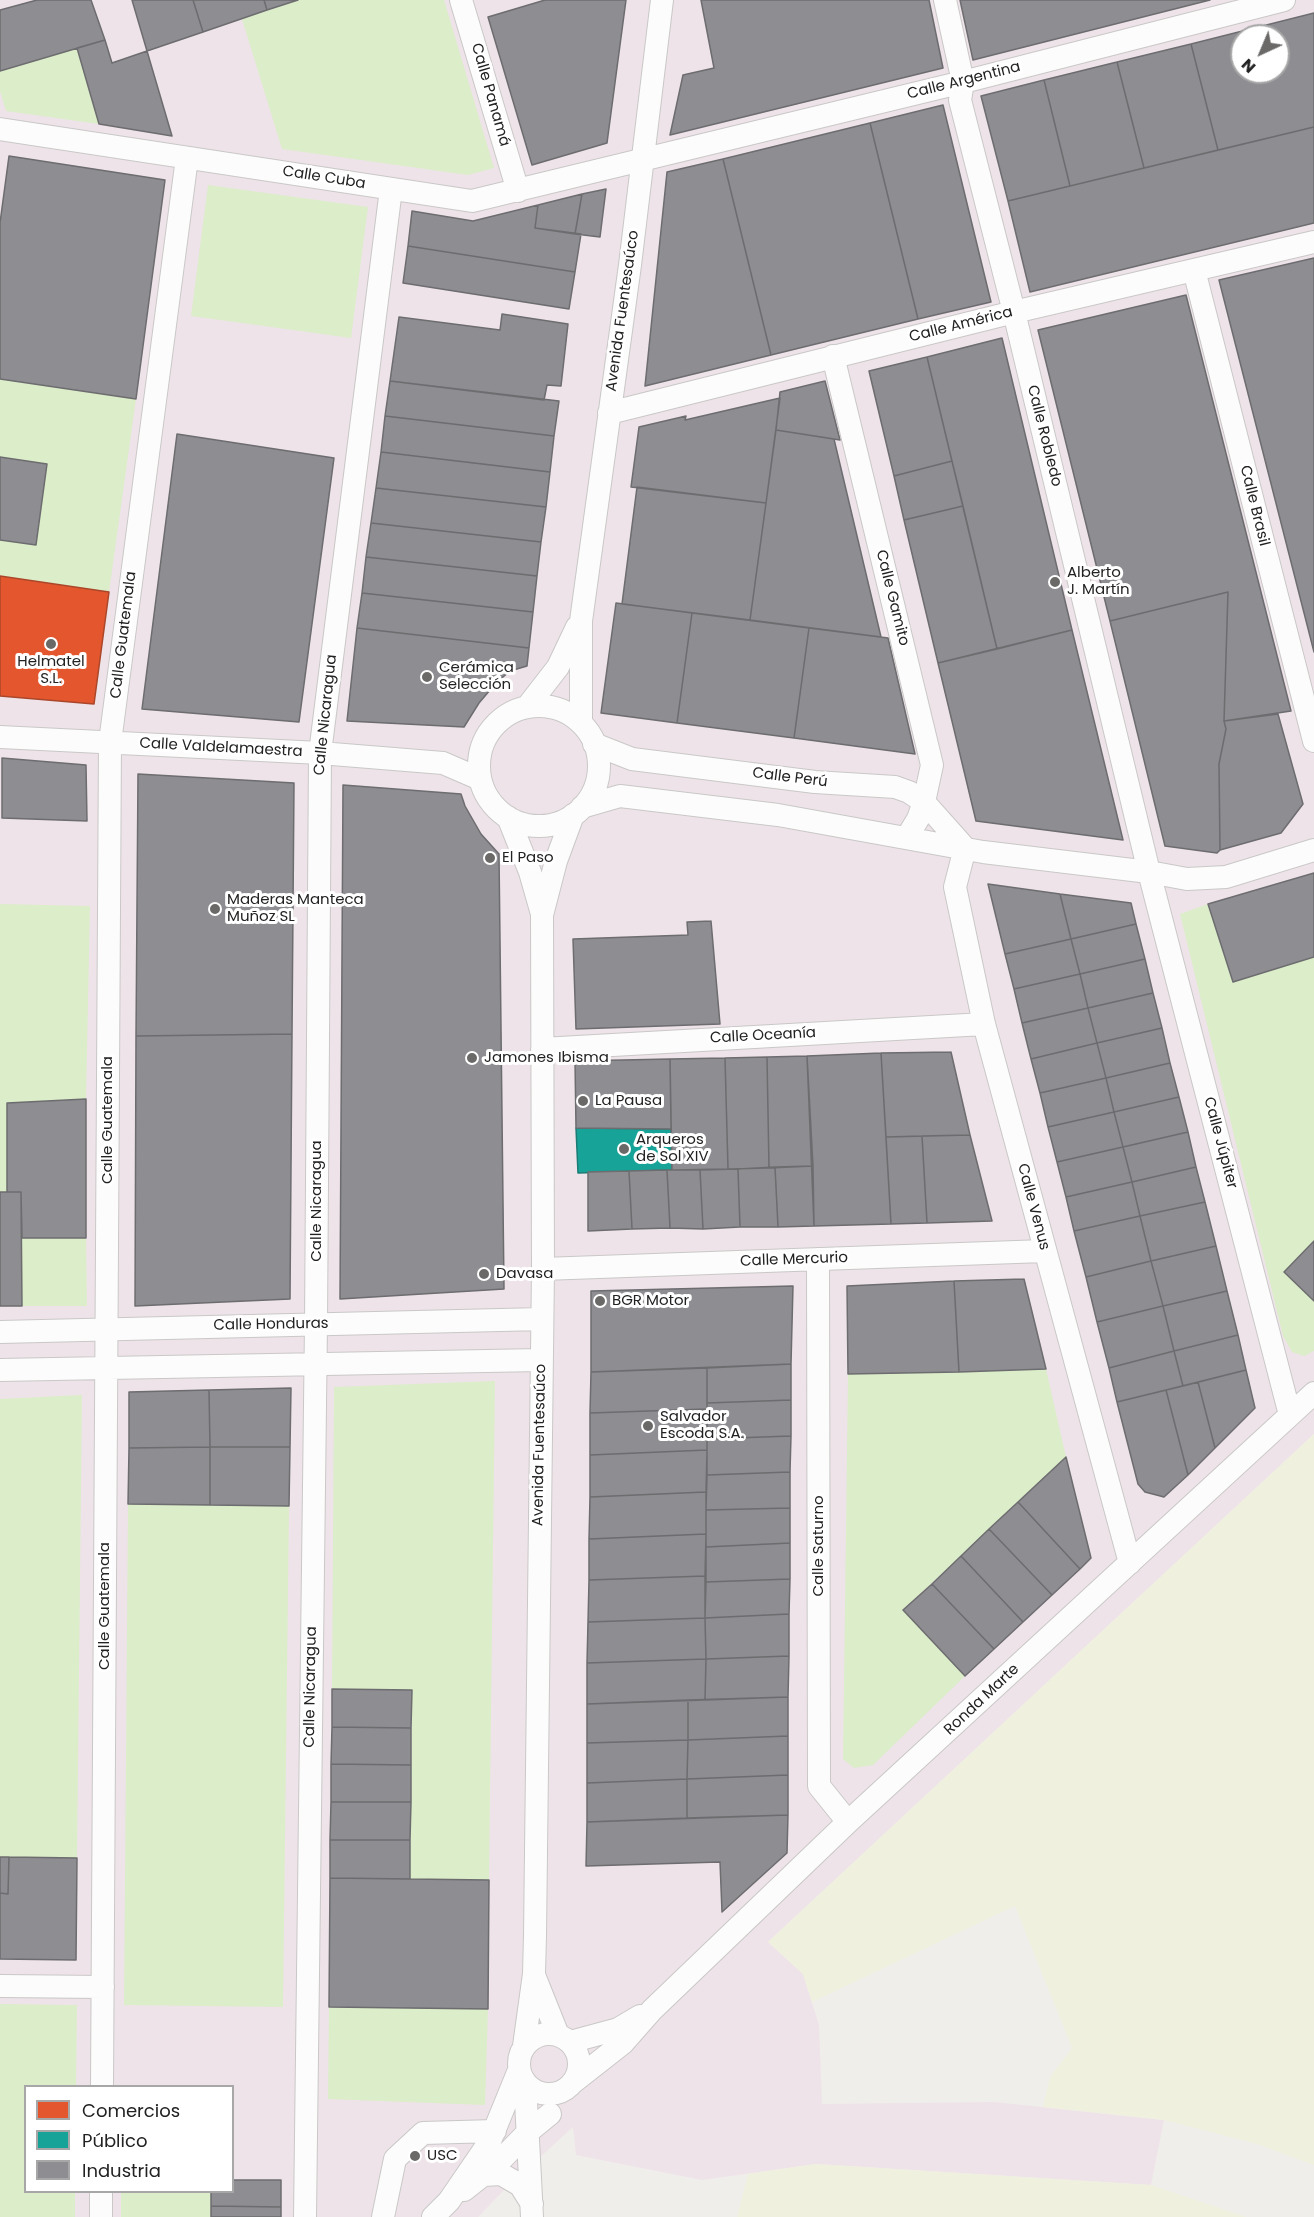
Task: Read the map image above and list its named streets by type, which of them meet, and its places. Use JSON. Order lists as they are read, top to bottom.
{
  "streets": {
    "street": [
      "Calle Argentina",
      "Calle Panamá",
      "Calle Cuba",
      "Avenida Fuentesaúco",
      "Calle América",
      "Calle Robledo",
      "Calle Brasil",
      "Calle Gamito",
      "Calle Guatemala",
      "Calle Nicaragua",
      "Calle Valdelamaestra",
      "Calle Perú",
      "Calle Oceanía",
      "Calle Júpiter",
      "Calle Venus",
      "Calle Mercurio",
      "Calle Honduras",
      "Calle Saturno",
      "Ronda Marte"
    ]
  },
  "crossings": [
    ["Calle Argentina", "Calle Cuba"],
    ["Calle Argentina", "Avenida Fuentesaúco"],
    ["Calle Argentina", "Calle Robledo"],
    ["Calle Panamá", "Calle Cuba"],
    ["Calle Cuba", "Avenida Fuentesaúco"],
    ["Calle Cuba", "Calle Guatemala"],
    ["Calle Cuba", "Calle Nicaragua"],
    ["Avenida Fuentesaúco", "Calle América"],
    ["Avenida Fuentesaúco", "Calle Valdelamaestra"],
    ["Avenida Fuentesaúco", "Calle Perú"],
    ["Avenida Fuentesaúco", "Calle Oceanía"],
    ["Avenida Fuentesaúco", "Calle Mercurio"],
    ["Avenida Fuentesaúco", "Calle Honduras"],
    ["Avenida Fuentesaúco", "Ronda Marte"],
    ["Calle América", "Calle Robledo"],
    ["Calle América", "Calle Brasil"],
    ["Calle América", "Calle Gamito"],
    ["Calle Robledo", "Calle Júpiter"],
    ["Calle Gamito", "Calle Perú"],
    ["Calle Guatemala", "Calle Valdelamaestra"],
    ["Calle Guatemala", "Calle Honduras"],
    ["Calle Nicaragua", "Calle Valdelamaestra"],
    ["Calle Nicaragua", "Calle Honduras"],
    ["Calle Valdelamaestra", "Calle Perú"],
    ["Calle Perú", "Calle Venus"],
    ["Calle Oceanía", "Calle Venus"],
    ["Calle Júpiter", "Ronda Marte"],
    ["Calle Venus", "Calle Mercurio"],
    ["Calle Venus", "Ronda Marte"],
    ["Calle Mercurio", "Calle Saturno"],
    ["Calle Saturno", "Ronda Marte"]
  ],
  "places": [
    "Alberto J. Martín",
    "Helmatel S.L.",
    "Cerámica Selección",
    "El Paso",
    "Maderas Manteca Muñoz SL",
    "Jamones Ibisma",
    "La Pausa",
    "Arqueros de Sol XIV",
    "Davasa",
    "BGR Motor",
    "Salvador Escoda S.A.",
    "USC"
  ],
  "legend": ["Comercios", "Público", "Industria"],
  "north": "bottom left"
}
